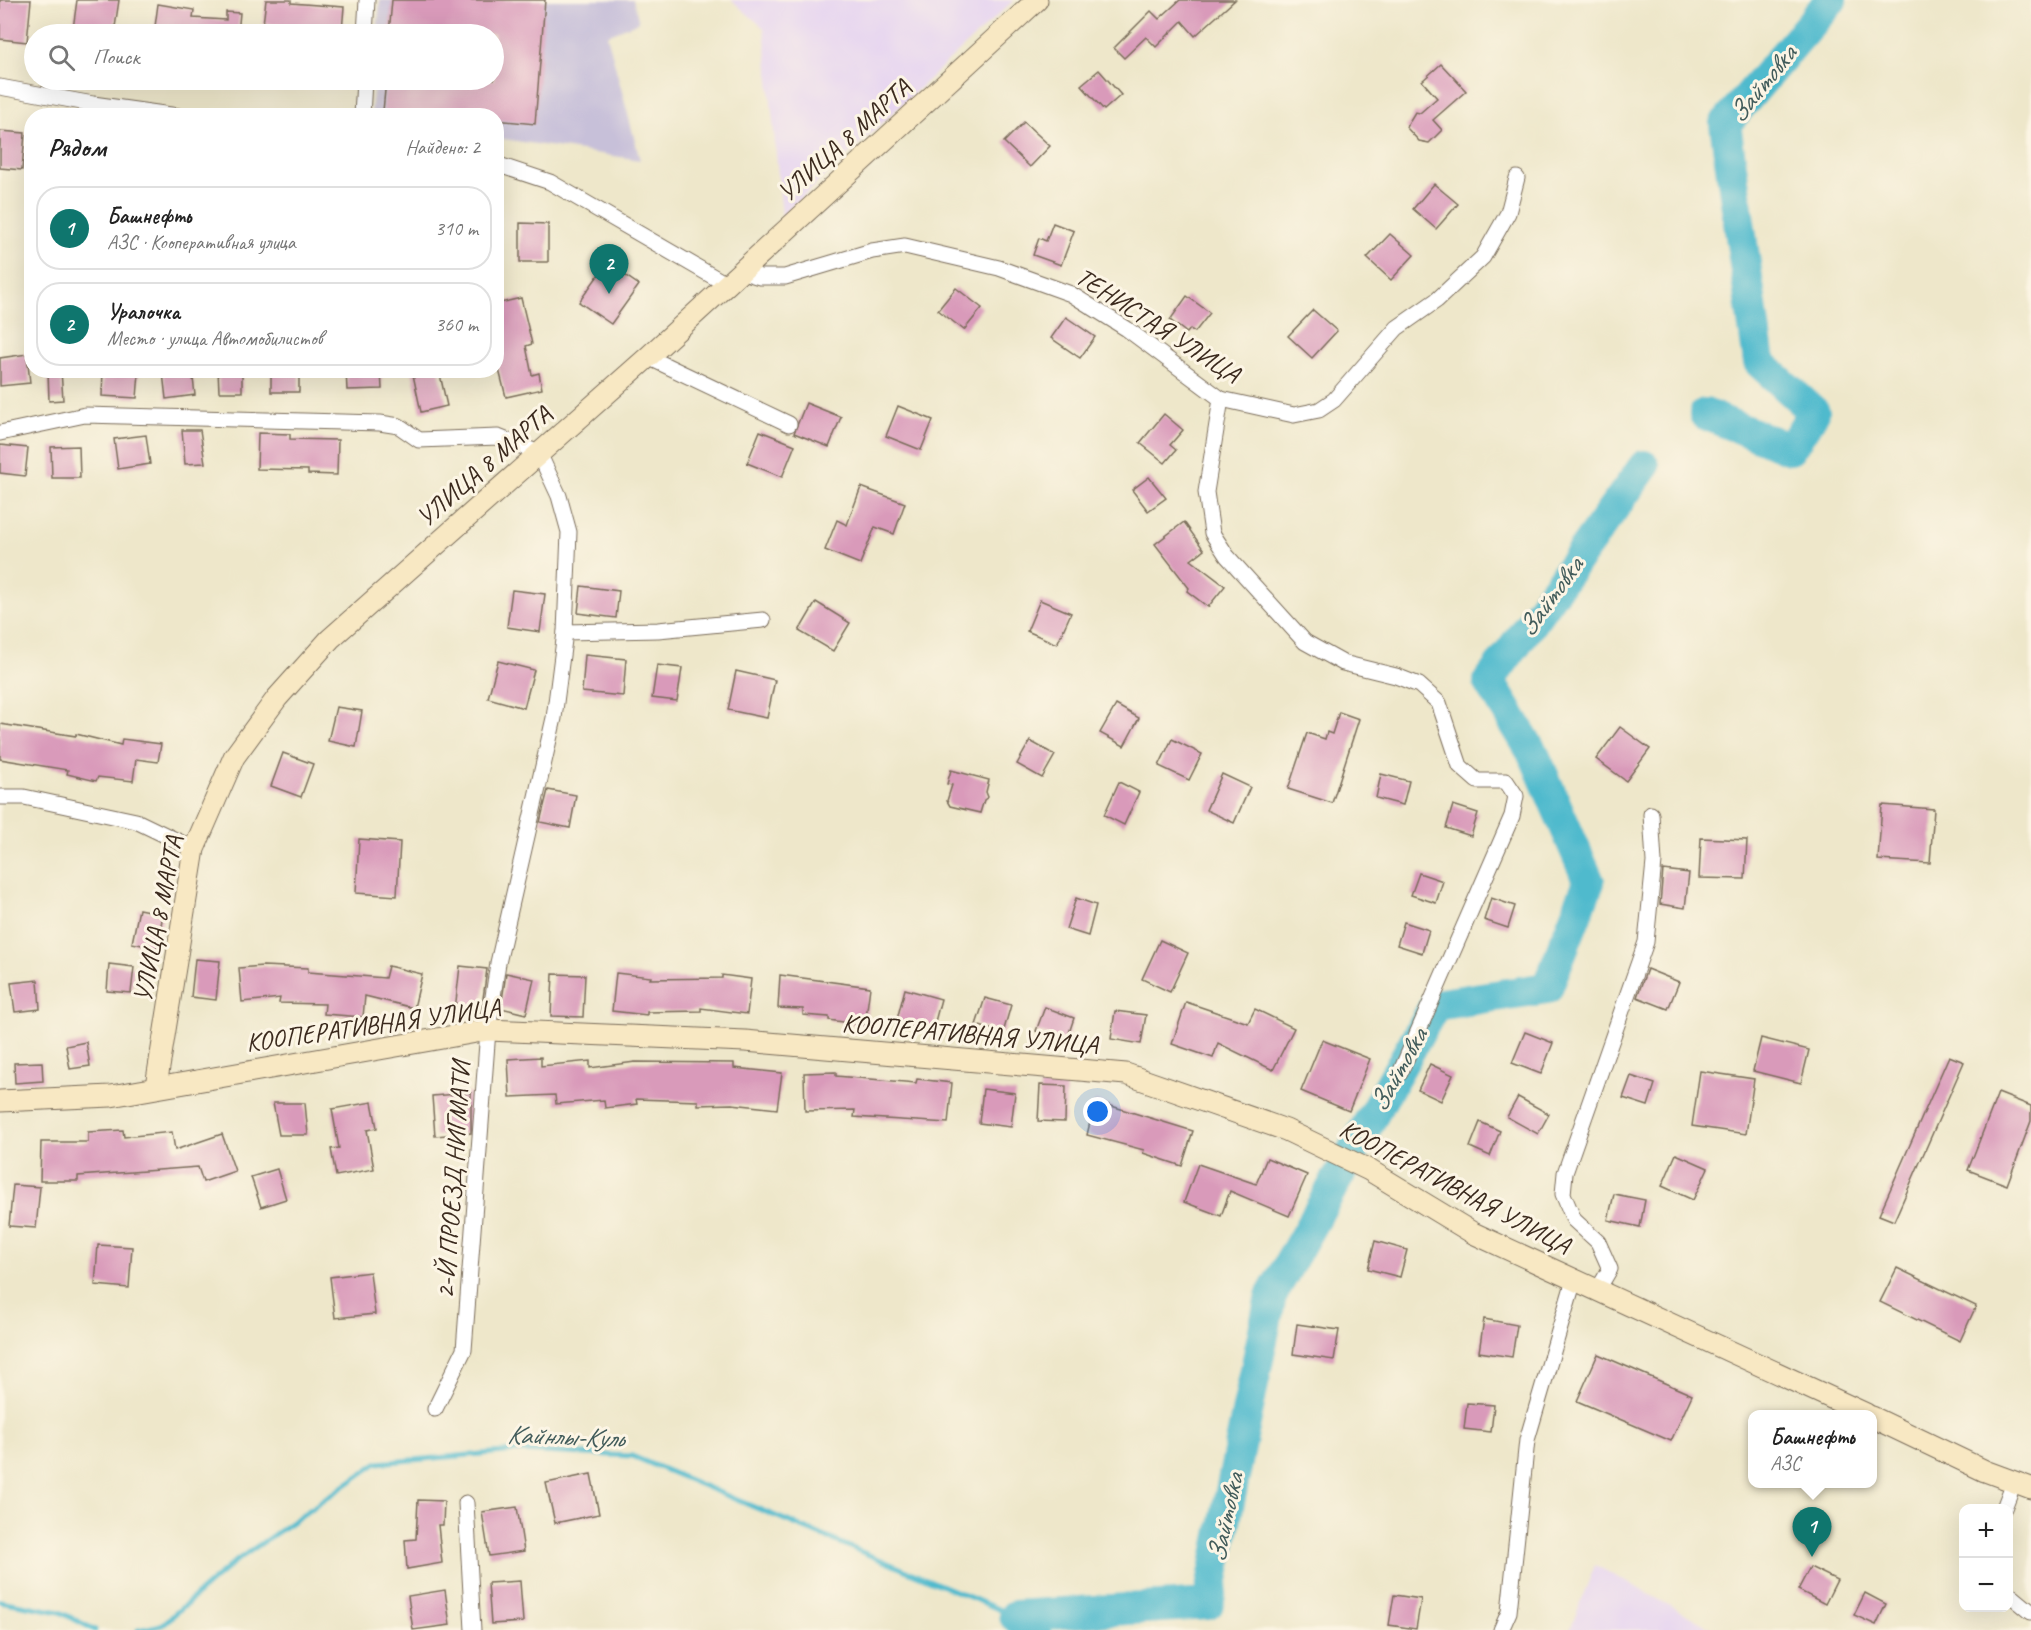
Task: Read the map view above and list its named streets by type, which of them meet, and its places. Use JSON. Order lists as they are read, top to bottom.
{
  "streets": {
    "main road": ["УЛИЦА 8 МАРТА", "КООПЕРАТИВНАЯ УЛИЦА"],
    "street": ["ТЕНИСТАЯ УЛИЦА", "2-Й ПРОЕЗД НИГМАТИ"]
  },
  "crossings": [
    ["УЛИЦА 8 МАРТА", "ТЕНИСТАЯ УЛИЦА"],
    ["УЛИЦА 8 МАРТА", "КООПЕРАТИВНАЯ УЛИЦА"],
    ["УЛИЦА 8 МАРТА", "2-Й ПРОЕЗД НИГМАТИ"],
    ["КООПЕРАТИВНАЯ УЛИЦА", "2-Й ПРОЕЗД НИГМАТИ"]
  ],
  "water": ["Зайтовка", "Кайнлы-Куль"],
  "page": {
    "search": "Поиск",
    "heading": ["Рядом", "Найдено: 2"],
    "list": [
      {
        "mark": "1",
        "name": "Башнефть",
        "note": "АЗС · Кооперативная улица",
        "value": "310 m"
      },
      {
        "mark": "2",
        "name": "Уралочка",
        "note": "Место · улица Автомобилистов",
        "value": "360 m"
      }
    ],
    "pins": ["2", "1"],
    "popup": ["Башнефть", "АЗС"],
    "map_buttons": ["+", "−"]
  }
}
